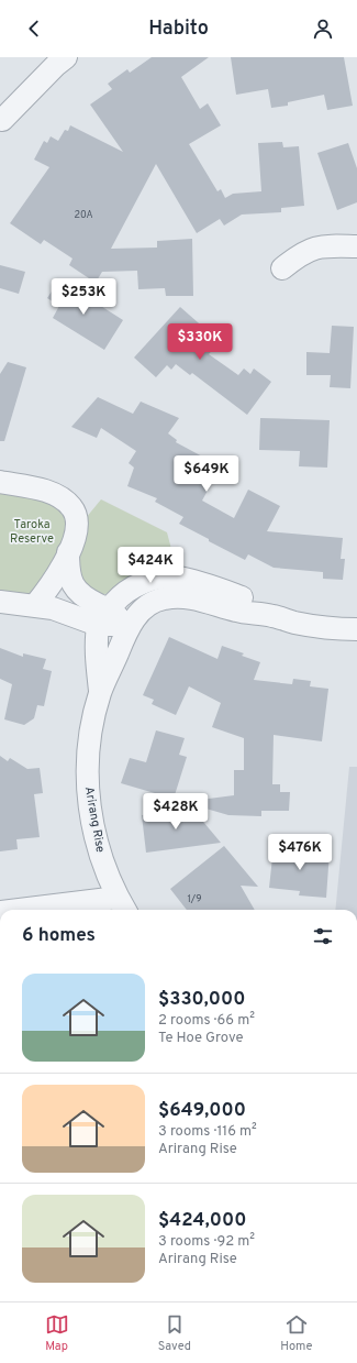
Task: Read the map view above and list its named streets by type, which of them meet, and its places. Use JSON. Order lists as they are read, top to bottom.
{
  "streets": {
    "street": ["Arirang Rise"]
  },
  "parks": ["Taroka Reserve"],
  "house_numbers": ["20A", "1/9"],
  "page": {
    "header": "Habito",
    "price": [
      "$253K",
      "$330K",
      "$649K",
      "$424K",
      "$428K",
      "$476K"
    ],
    "heading": "6 homes",
    "list": [
      {
        "name": "$330,000",
        "note": "2 rooms · 66 m² · Te Hoe Grove"
      },
      {
        "name": "$649,000",
        "note": "3 rooms · 116 m² · Arirang Rise"
      },
      {
        "name": "$424,000",
        "note": "3 rooms · 92 m² · Arirang Rise"
      }
    ],
    "tabs": ["Map", "Saved", "Home"]
  }
}
